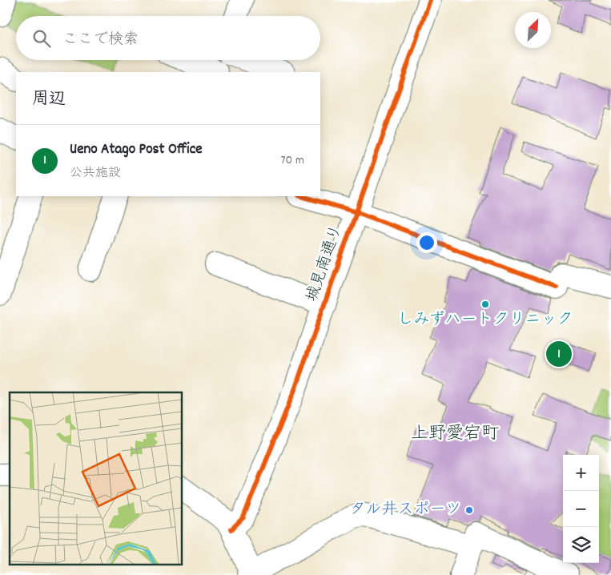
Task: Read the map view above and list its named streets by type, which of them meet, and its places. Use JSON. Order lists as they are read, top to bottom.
{
  "streets": {
    "street": ["城見南通り"]
  },
  "districts": ["上野愛宕町"],
  "places": ["しみずハートクリニック", "タル井スポーツ"],
  "north": "top right",
  "page": {
    "search": "ここで検索",
    "heading": "周辺",
    "list": [
      {
        "mark": "1",
        "name": "Ueno Atago Post Office",
        "note": "公共施設",
        "value": "70 m"
      }
    ],
    "pins": "1",
    "map_buttons": ["+", "−"]
  }
}
